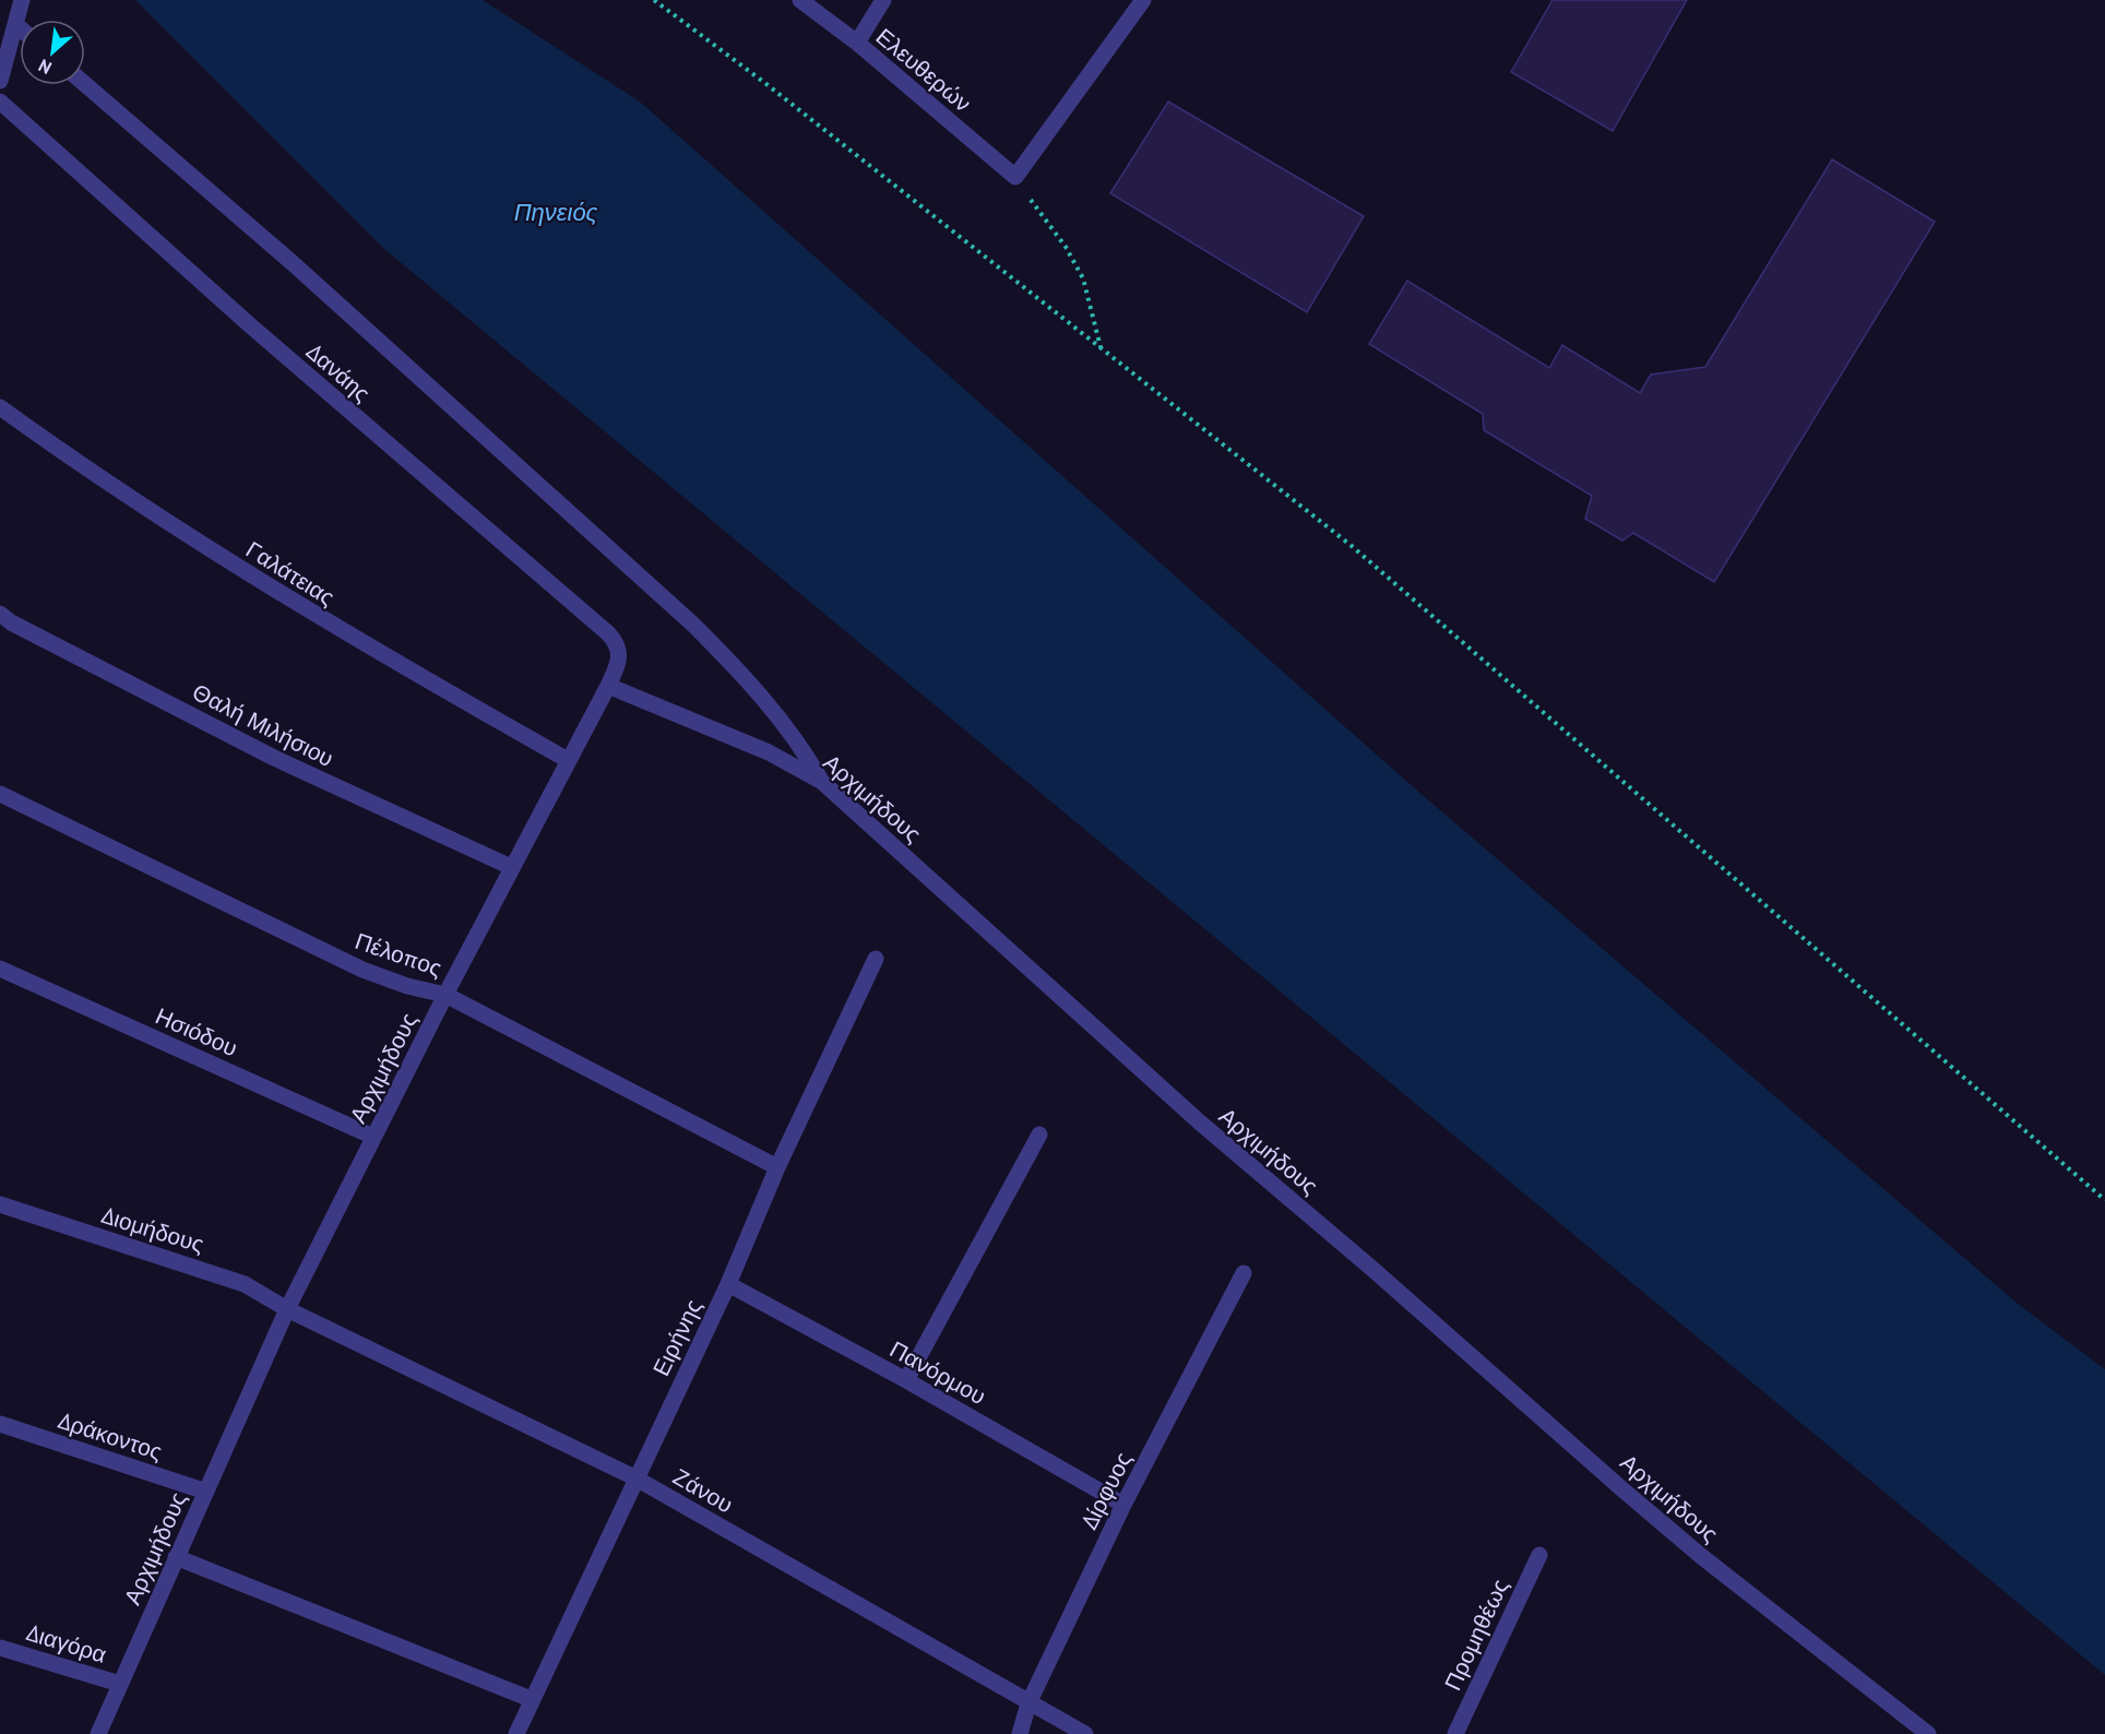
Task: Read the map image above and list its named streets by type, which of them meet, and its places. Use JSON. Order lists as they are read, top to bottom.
{
  "streets": {
    "street": [
      "Ελευθερών",
      "Δανάης",
      "Γαλάτειας",
      "Θαλή Μιλήσιου",
      "Αρχιμήδους",
      "Πέλοπος",
      "Ησιόδου",
      "Διομήδους",
      "Ειρήνης",
      "Πανόρμου",
      "Δράκοντος",
      "Ζάνου",
      "Δίρφυος",
      "Προμηθέως",
      "Διαγόρα"
    ]
  },
  "crossings": [
    ["Δανάης", "Αρχιμήδους"],
    ["Γαλάτειας", "Αρχιμήδους"],
    ["Θαλή Μιλήσιου", "Αρχιμήδους"],
    ["Αρχιμήδους", "Πέλοπος"],
    ["Αρχιμήδους", "Ησιόδου"],
    ["Αρχιμήδους", "Διομήδους"],
    ["Αρχιμήδους", "Δράκοντος"],
    ["Αρχιμήδους", "Ζάνου"],
    ["Αρχιμήδους", "Διαγόρα"],
    ["Πέλοπος", "Ειρήνης"],
    ["Διομήδους", "Ζάνου"],
    ["Ειρήνης", "Πανόρμου"],
    ["Ειρήνης", "Ζάνου"],
    ["Πανόρμου", "Δίρφυος"],
    ["Ζάνου", "Δίρφυος"]
  ],
  "water": ["Πηνειός"],
  "north": "bottom left"
}
